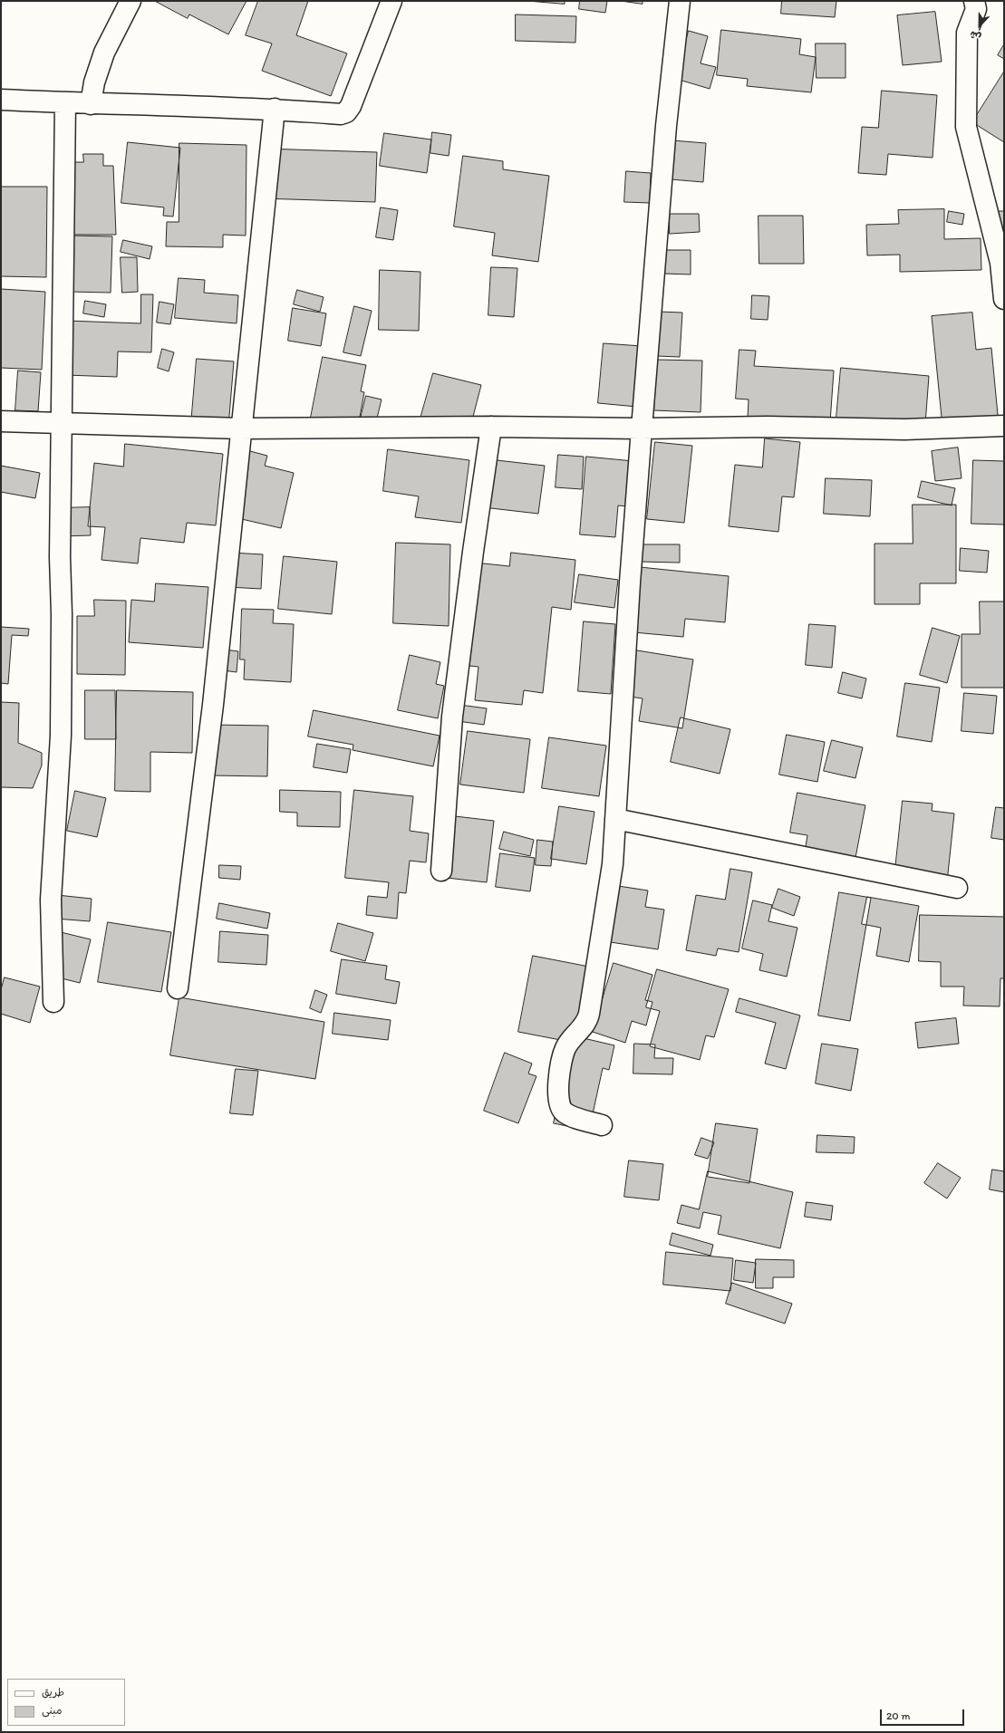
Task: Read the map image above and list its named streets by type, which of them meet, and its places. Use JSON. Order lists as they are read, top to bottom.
{
  "legend": ["طريق", "مبنى"],
  "scale_bar": "20 m",
  "north": "bottom"
}
